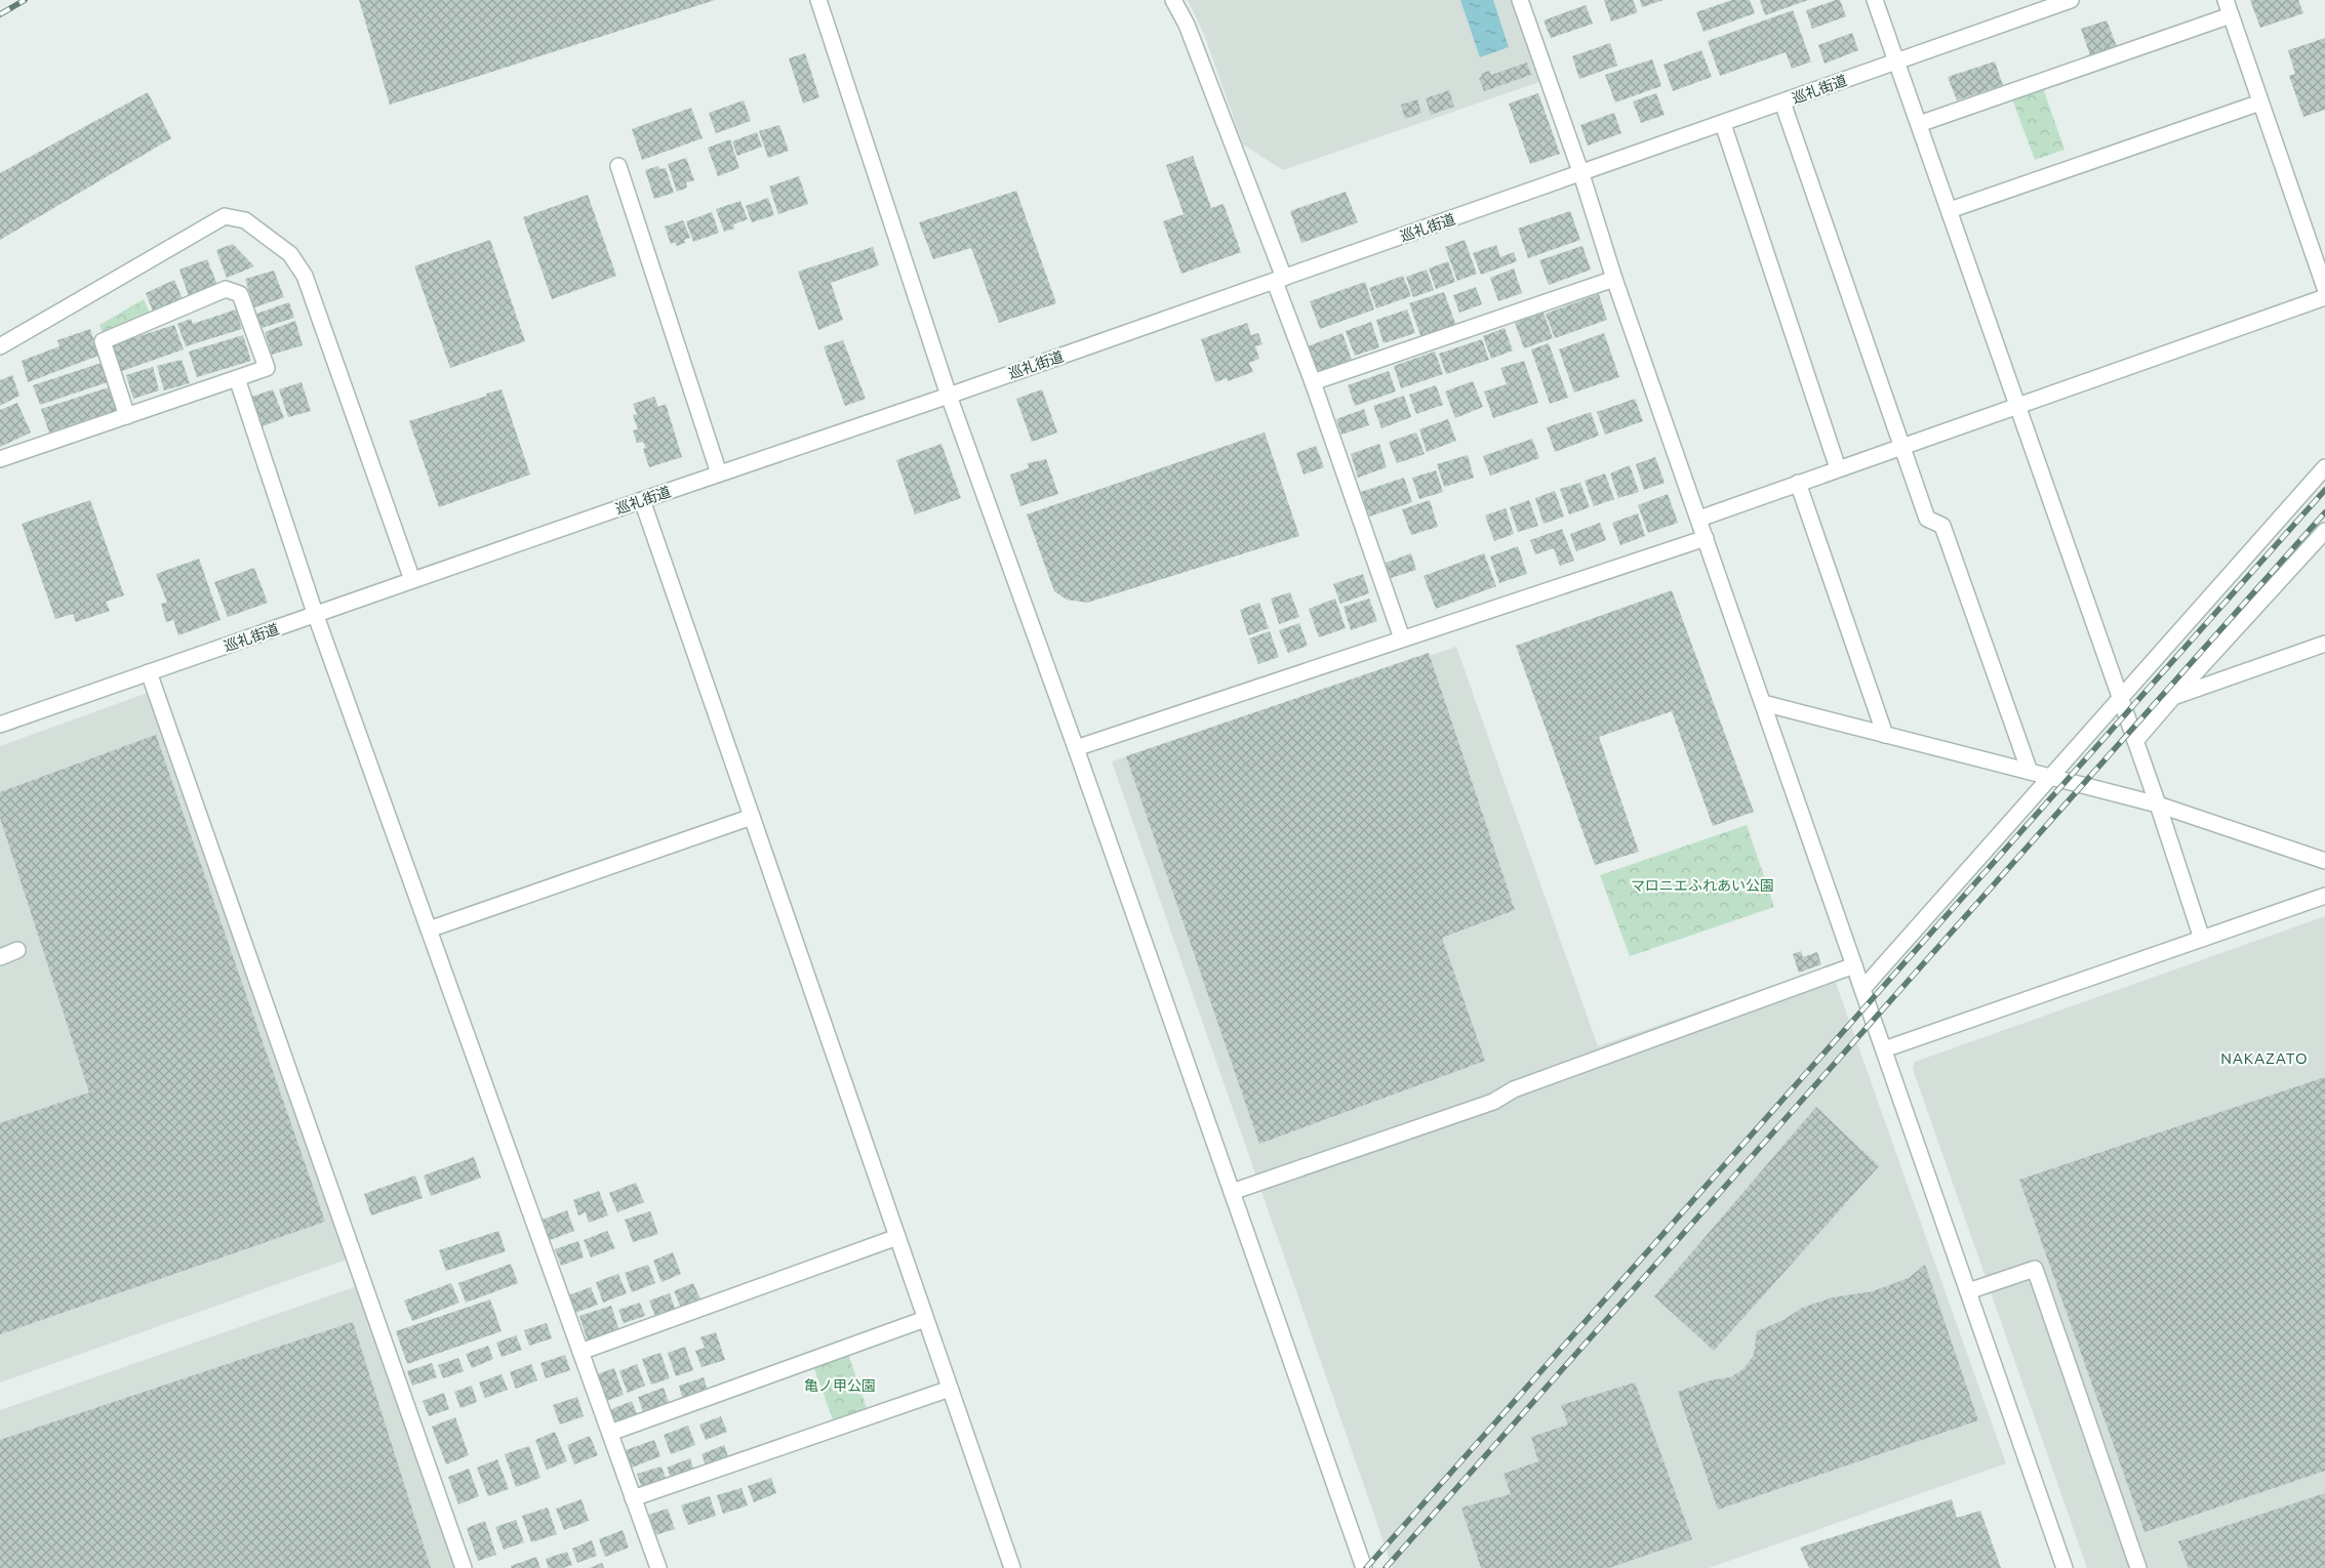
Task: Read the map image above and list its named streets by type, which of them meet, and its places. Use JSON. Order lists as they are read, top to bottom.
{
  "streets": {
    "street": ["巡礼街道"]
  },
  "districts": ["NAKAZATO"],
  "parks": ["マロニエふれあい公園", "亀ノ甲公園"]
}
